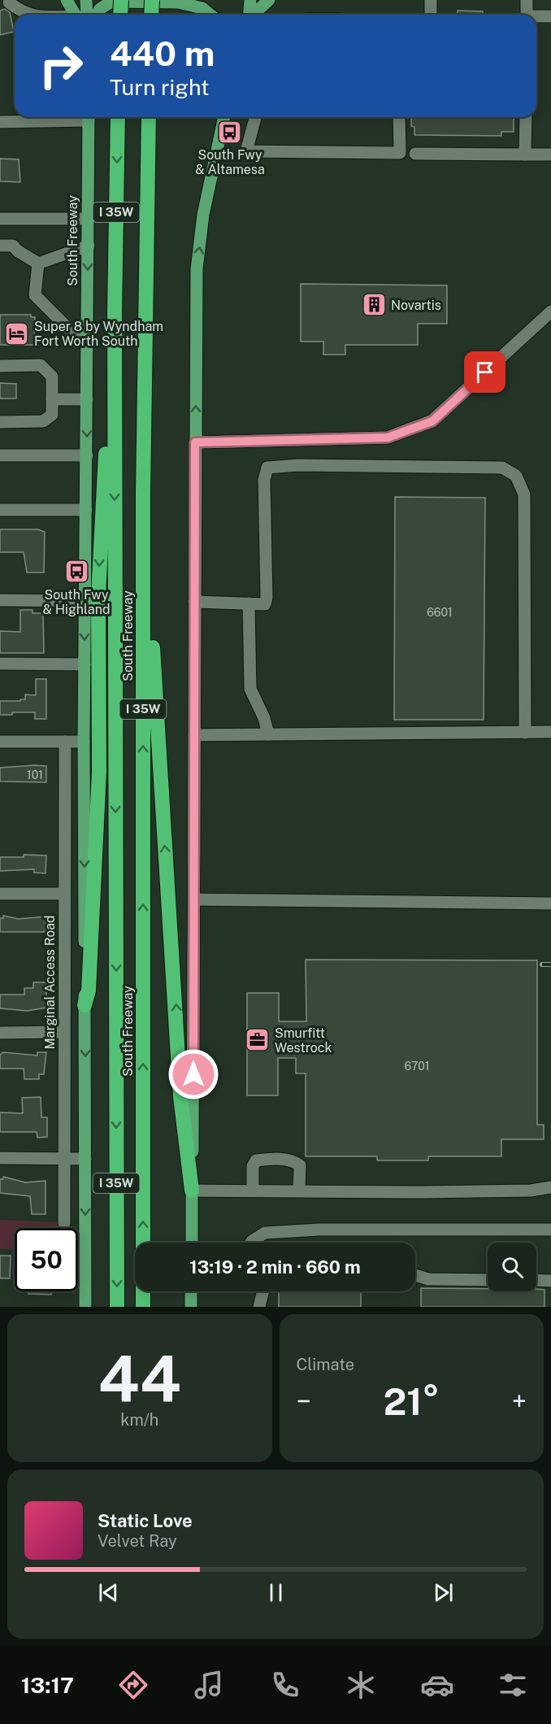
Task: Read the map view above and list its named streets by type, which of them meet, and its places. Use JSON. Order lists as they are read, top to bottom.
{
  "streets": {
    "highway": ["I 35W", "South Freeway"],
    "street": ["Marginal Access Road"]
  },
  "places": {
    "bus stop": ["South Fwy & Altamesa", "South Fwy & Highland"],
    "building": ["Novartis"],
    "hotel": ["Super 8 by Wyndham Fort Worth South"],
    "office": ["Smurfitt Westrock"]
  },
  "house_numbers": ["6601", "101", "6701"],
  "page": {
    "turn": ["440 m", "Turn right"],
    "limit": "50",
    "trip": "13:19 · 2 min · 660 m",
    "tile": [
      ["44", "km/h"],
      "Climate"
    ],
    "heat": ["−", "21°", "+"],
    "song": ["Static Love", "Velvet Ray"],
    "tabs": "13:17"
  }
}
